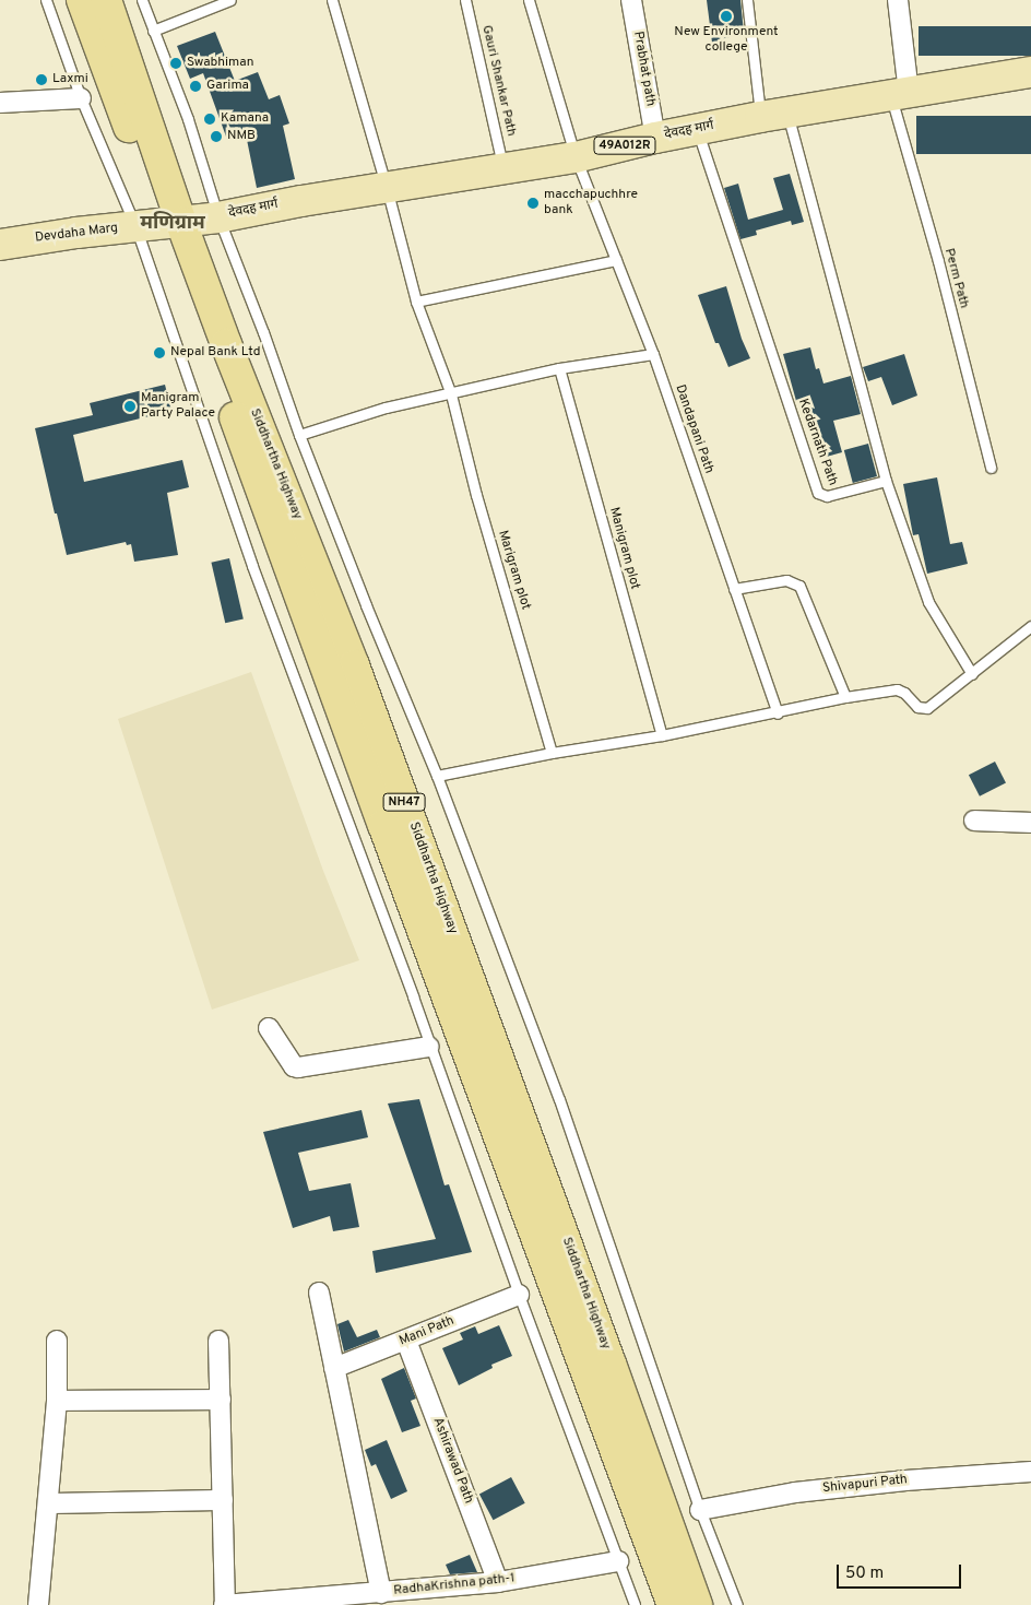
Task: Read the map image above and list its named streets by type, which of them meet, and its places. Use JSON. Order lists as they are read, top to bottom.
{
  "streets": {
    "highway": ["Siddhartha Highway", "NH47"],
    "main road": ["देवदह मार्ग", "49A012R", "Devdaha Marg"],
    "street": [
      "Prabhat path",
      "Mani Path",
      "Ashirawad Path",
      "Shivapuri Path",
      "RadhaKrishna path-1"
    ],
    "lane": [
      "Gauri Shankar Path",
      "Perm Path",
      "Dandapani Path",
      "Kedarnath Path",
      "Manigram plot",
      "Marigram plot"
    ]
  },
  "crossings": [
    ["Prabhat path", "देवदह मार्ग"],
    ["Gauri Shankar Path", "देवदह मार्ग"],
    ["देवदह मार्ग", "Devdaha Marg"],
    ["देवदह मार्ग", "Perm Path"],
    ["देवदह मार्ग", "Dandapani Path"],
    ["देवदह मार्ग", "Kedarnath Path"],
    ["देवदह मार्ग", "Marigram plot"],
    ["Devdaha Marg", "Siddhartha Highway"],
    ["Mani Path", "Ashirawad Path"],
    ["Ashirawad Path", "RadhaKrishna path-1"]
  ],
  "districts": ["मणिग्राम"],
  "places": [
    "New Environment college",
    "Swabhiman",
    "Laxmi",
    "Garima",
    "Kamana",
    "NMB",
    "macchapuchhre bank",
    "Nepal Bank Ltd",
    "Manigram Party Palace"
  ],
  "scale_bar": "50 m"
}
